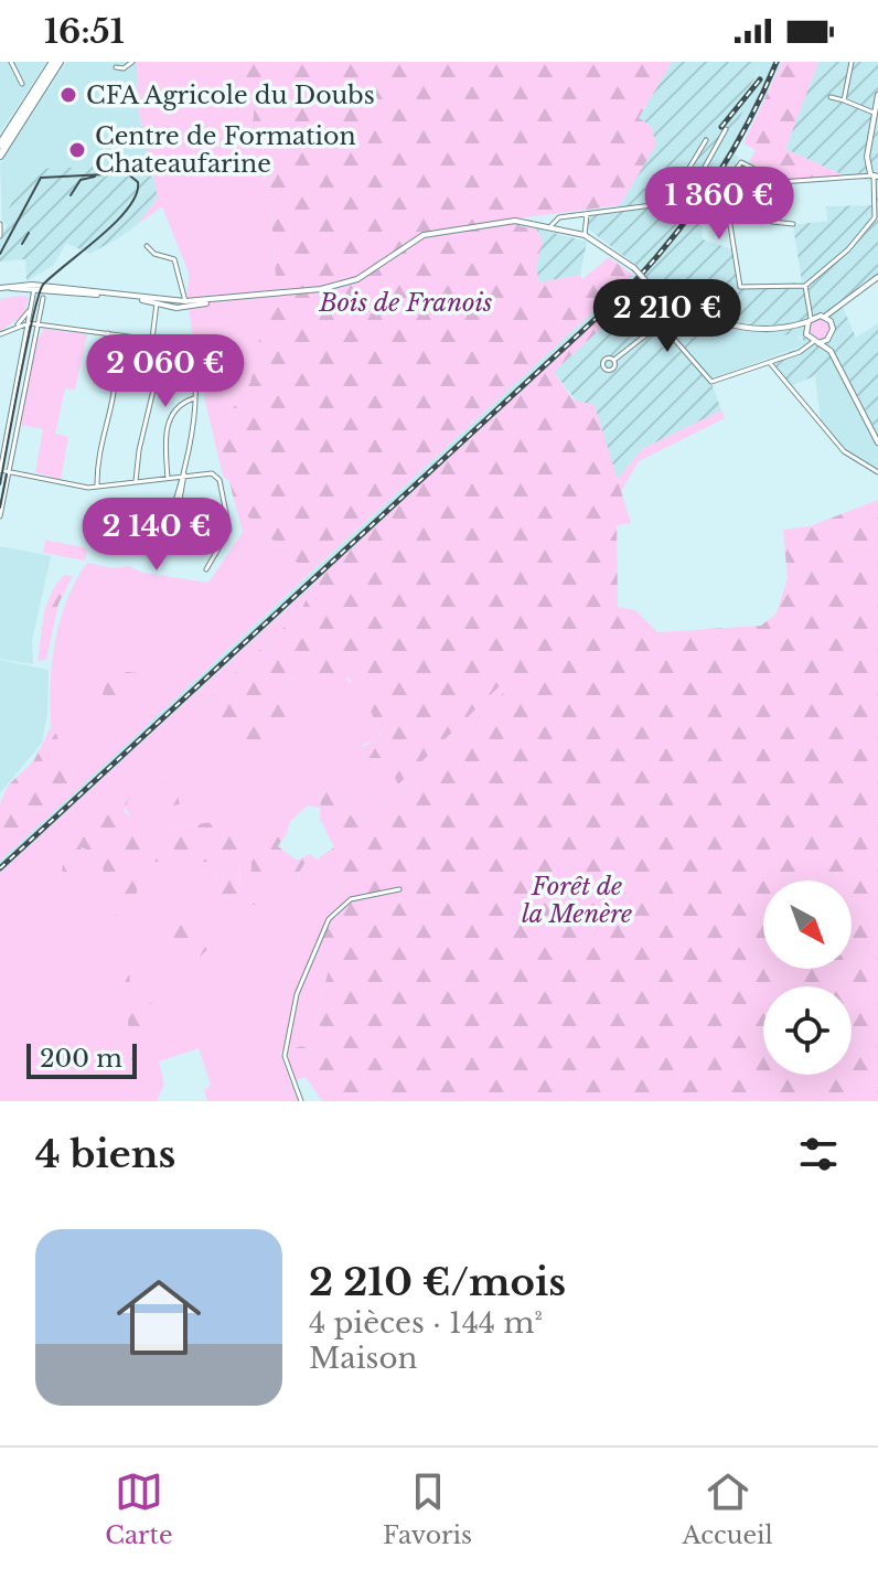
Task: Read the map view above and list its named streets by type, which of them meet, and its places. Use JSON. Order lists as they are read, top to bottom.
{
  "parks": ["Bois de Franois", "Forêt de la Menère"],
  "places": ["CFA Agricole du Doubs", "Centre de Formation Chateaufarine"],
  "scale_bar": "200 m",
  "north": "bottom right",
  "page": {
    "status": "16:51",
    "price": [
      "1 360 €",
      "2 210 €",
      "2 060 €",
      "2 140 €"
    ],
    "scale": "200 m",
    "heading": "4 biens",
    "list": [
      {
        "name": "2 210 €/mois",
        "note": "4 pièces · 144 m² · Maison"
      }
    ],
    "tabs": ["Carte", "Favoris", "Accueil"]
  }
}
